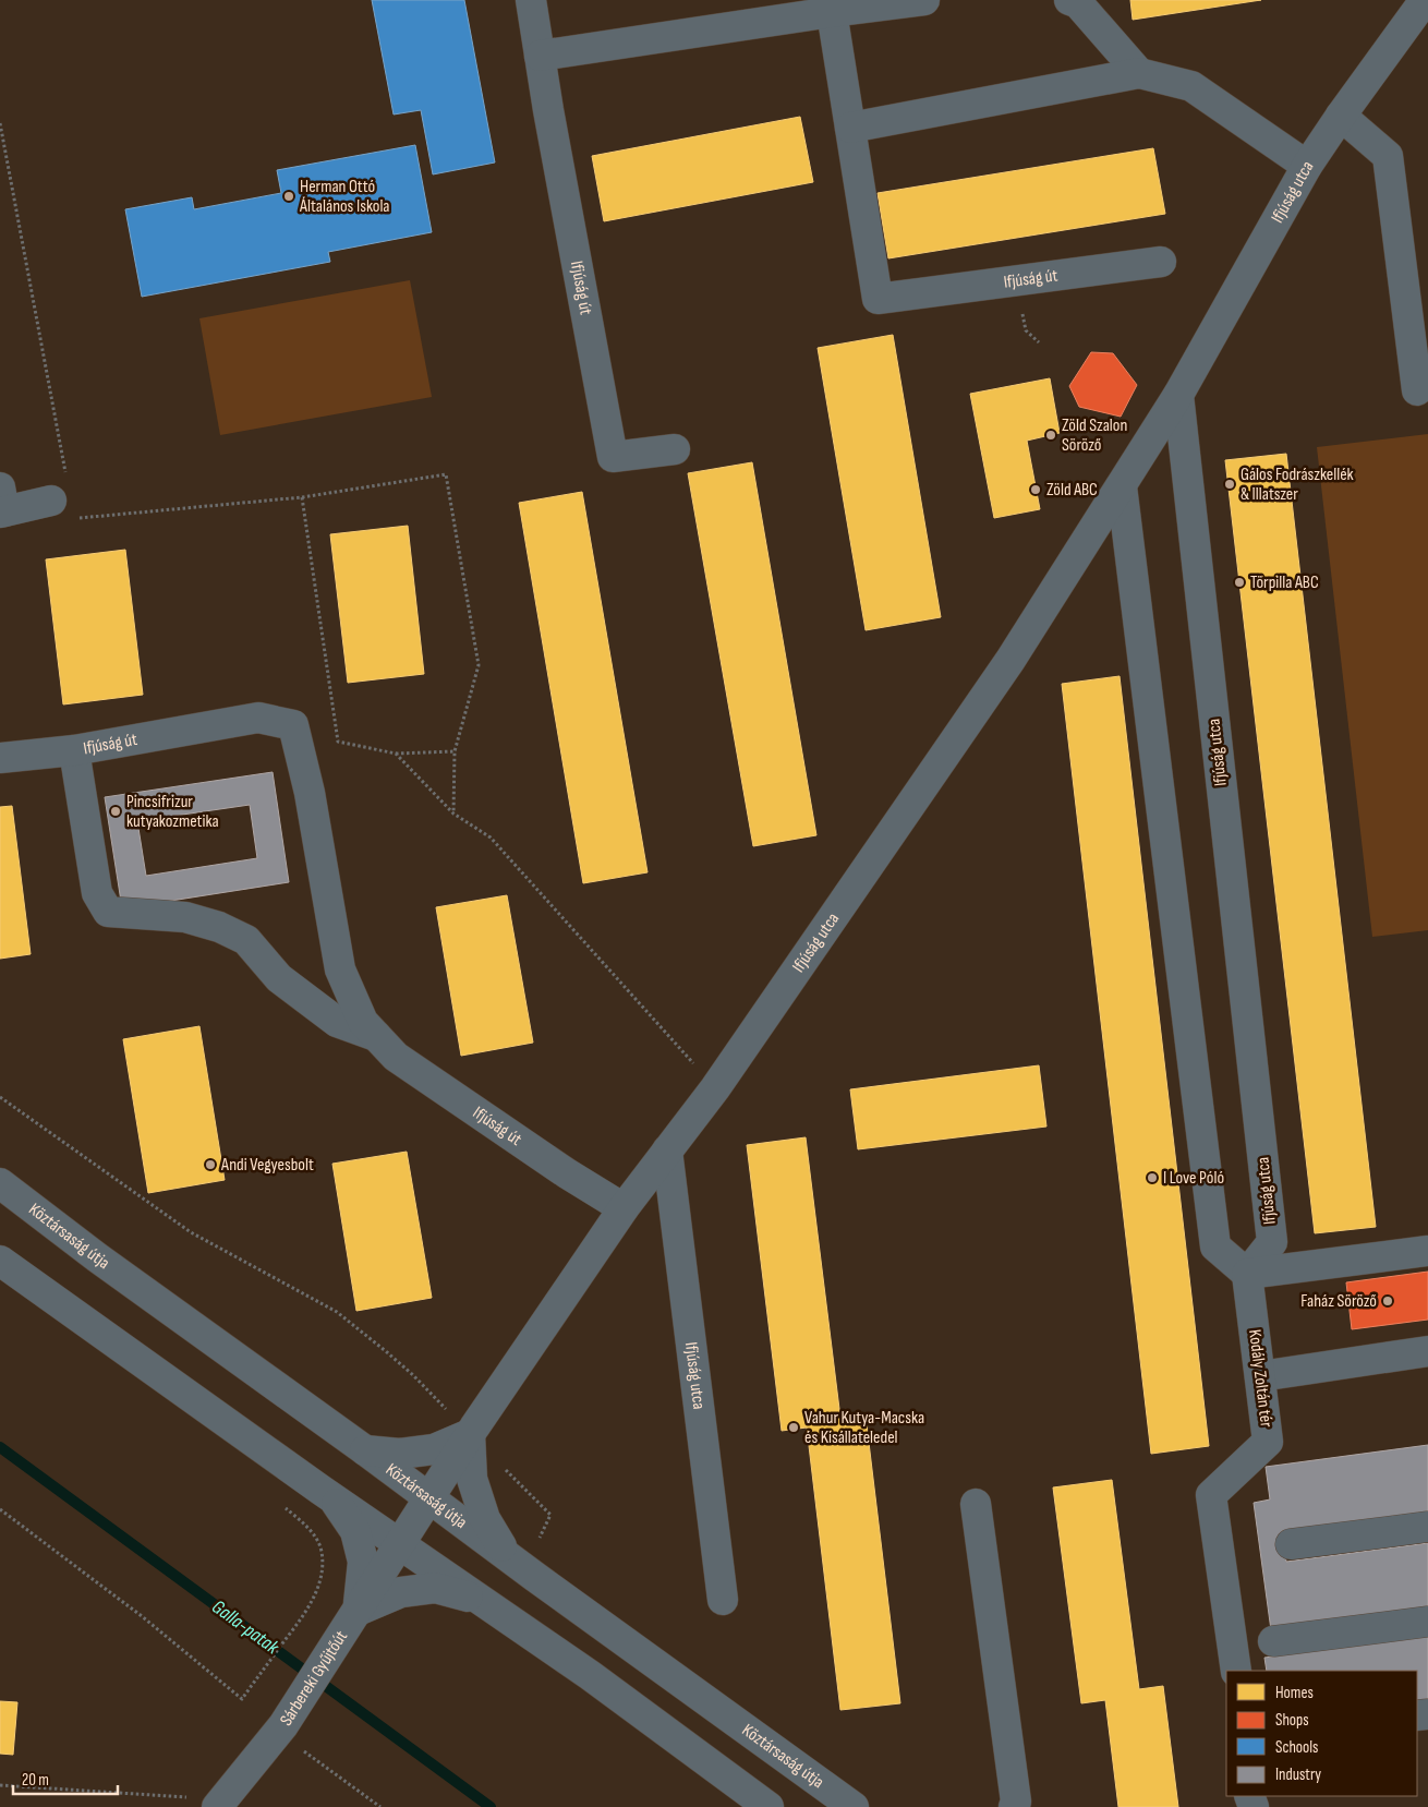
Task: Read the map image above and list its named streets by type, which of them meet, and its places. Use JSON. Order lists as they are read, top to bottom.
{
  "streets": {
    "street": [
      "Ifjúság utca",
      "Ifjúság út",
      "Köztársaság útja",
      "Kodály Zoltán tér",
      "Sárbereki Gyűjtőút"
    ]
  },
  "crossings": [
    ["Ifjúság utca", "Ifjúság út"],
    ["Ifjúság utca", "Kodály Zoltán tér"]
  ],
  "water": ["Galla-patak"],
  "places": [
    "Herman Ottó Általános Iskola",
    "Zöld Szalon Söröző",
    "Gálos Fodrászkellék & Illatszer",
    "Zöld ABC",
    "Törpilla ABC",
    "Pincsifrizur kutyakozmetika",
    "Andi Vegyesbolt",
    "I Love Póló",
    "Faház Söröző",
    "Vahur Kutya-Macska és Kisállateledel"
  ],
  "legend": [
    "Homes",
    "Shops",
    "Schools",
    "Industry"
  ],
  "scale_bar": "20 m"
}
